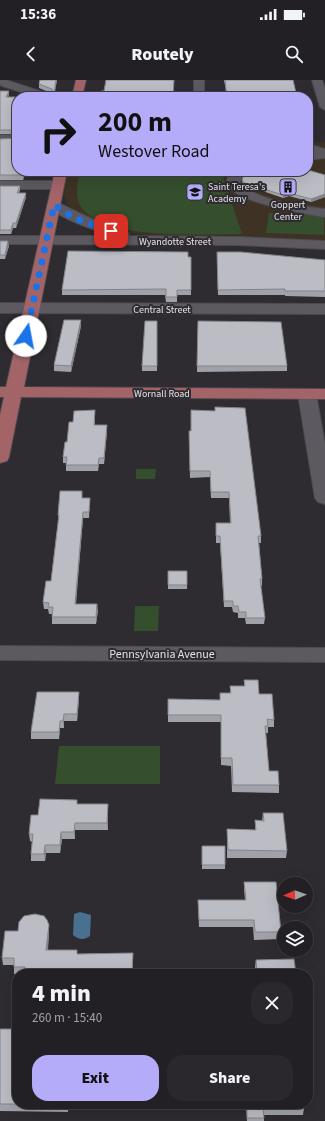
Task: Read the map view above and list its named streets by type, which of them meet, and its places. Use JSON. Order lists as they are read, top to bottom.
{
  "streets": {
    "main road": ["Wornall Road"],
    "street": ["Wyandotte Street", "Central Street", "Pennsylvania Avenue"]
  },
  "places": {
    "building": ["Goppert Center"],
    "school or university": ["Saint Teresa's Academy"]
  },
  "north": "left",
  "page": {
    "status": "15:36",
    "header": "Routely",
    "turn": ["200 m", "Westover Road"],
    "heading": ["4 min", "260 m · 15:40"],
    "buttons": ["Exit", "Share"]
  }
}
